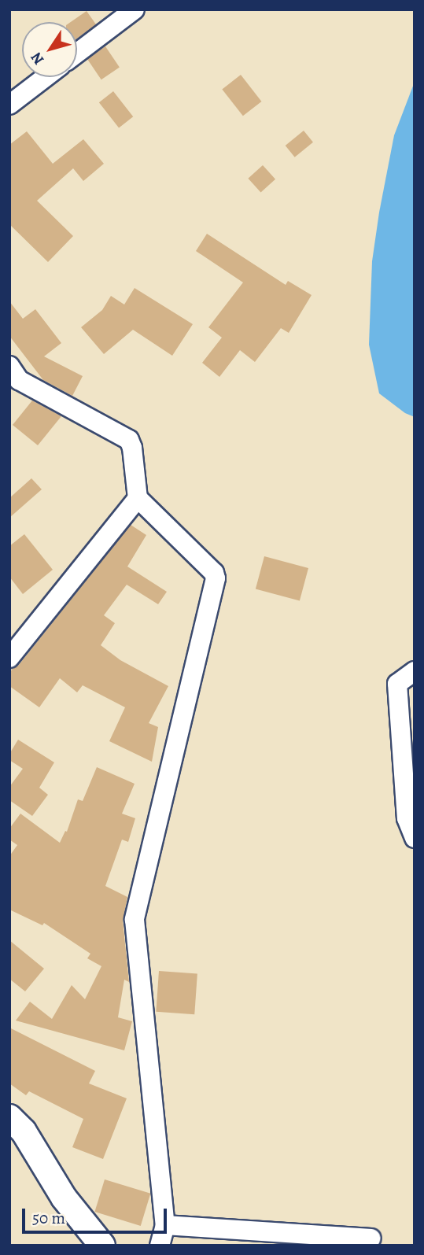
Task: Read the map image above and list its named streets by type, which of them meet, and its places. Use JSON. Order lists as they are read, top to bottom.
{
  "scale_bar": "50 m",
  "north": "bottom left"
}
